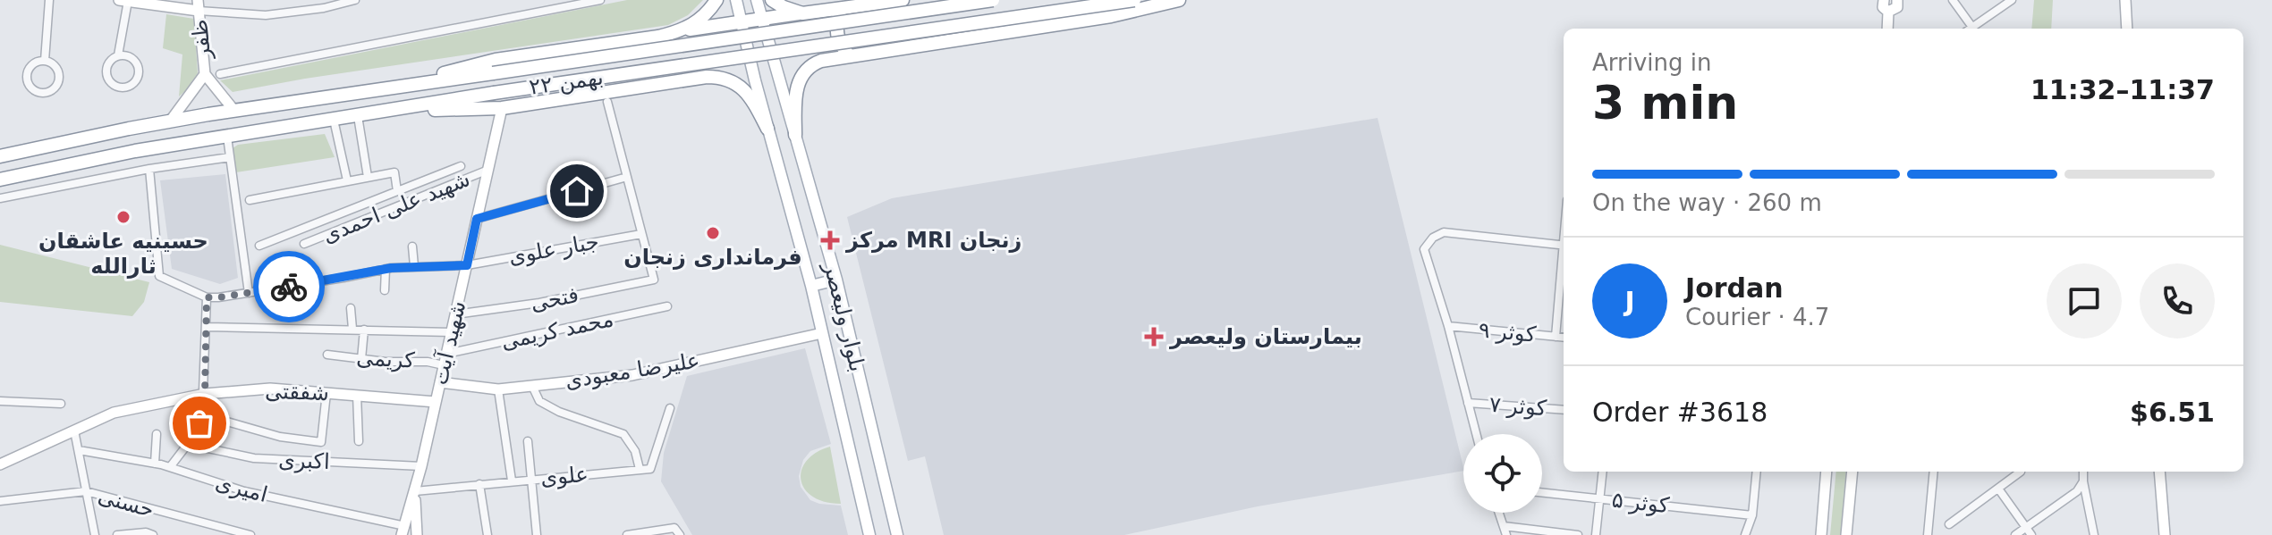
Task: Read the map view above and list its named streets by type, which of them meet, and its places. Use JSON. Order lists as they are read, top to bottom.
{
  "streets": {
    "highway": ["۲۲ بهمن"],
    "main road": ["بلوار ولیعصر"],
    "street": [
      "ظفر",
      "شهید علی احمدی",
      "جبار علوی",
      "فتحی",
      "محمد کریمی",
      "کوثر ۹",
      "شهید آیت",
      "کریمی",
      "علیرضا معبودی",
      "شفقتی",
      "کوثر ۷",
      "اکبری",
      "علوی",
      "امیری",
      "حسنی",
      "کوثر ۵"
    ]
  },
  "crossings": [
    ["ظفر", "۲۲ بهمن"],
    ["شهید علی احمدی", "شهید آیت"],
    ["جبار علوی", "فتحی"],
    ["جبار علوی", "شهید آیت"],
    ["فتحی", "شهید آیت"],
    ["بلوار ولیعصر", "علیرضا معبودی"],
    ["محمد کریمی", "شهید آیت"],
    ["شهید آیت", "کریمی"],
    ["شهید آیت", "علیرضا معبودی"],
    ["شهید آیت", "شفقتی"],
    ["شهید آیت", "اکبری"],
    ["شهید آیت", "علوی"],
    ["شهید آیت", "امیری"]
  ],
  "places": {
    "other": ["حسینیه عاشقان ثارالله", "فرمانداری زنجان"],
    "health": ["مرکز MRI زنجان", "بیمارستان ولیعصر"]
  },
  "page": {
    "heading": ["3 min", "Arriving in", "11:32–11:37"],
    "panel": [
      "Jordan",
      "Courier · 4.7",
      "Order #3618",
      "$6.51"
    ],
    "bar": "On the way · 260 m",
    "round": "J"
  }
}
